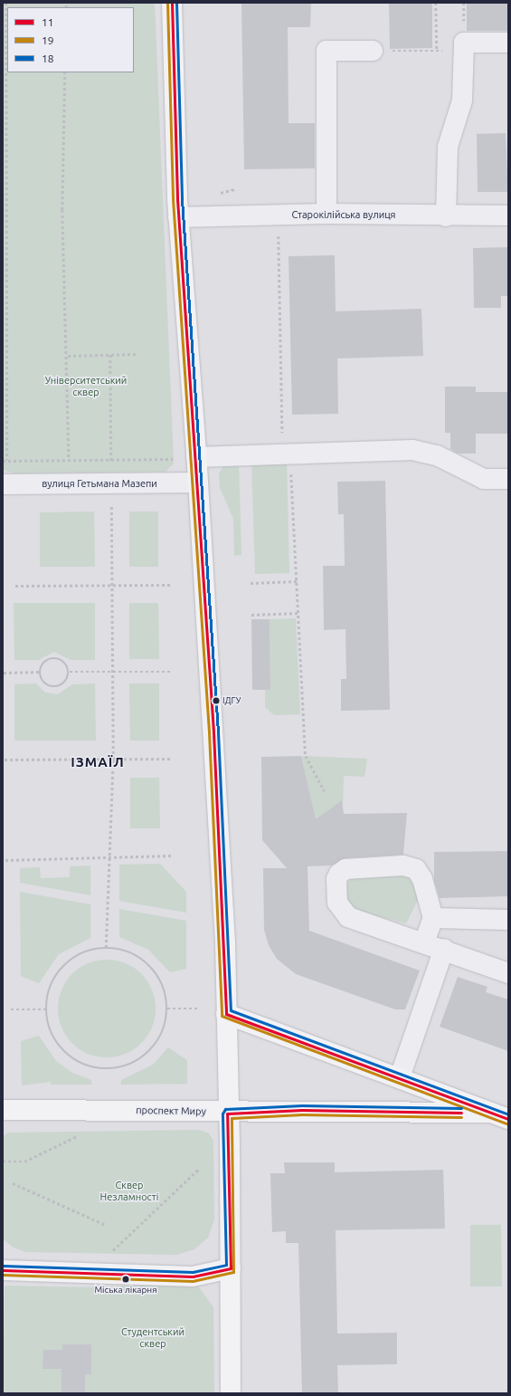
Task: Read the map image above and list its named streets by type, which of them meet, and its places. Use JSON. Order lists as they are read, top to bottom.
{
  "streets": {
    "main road": ["проспект Миру"],
    "street": ["Старокілійська вулиця", "вулиця Гетьмана Мазепи"]
  },
  "districts": ["ІЗМАЇЛ"],
  "parks": ["Університетський сквер", "Сквер Незламності", "Студентський сквер"],
  "places": ["ІДГУ", "Міська лікарня"],
  "lines": ["transit line 11", "transit line 19", "transit line 18"],
  "legend": ["11", "19", "18"]
}
